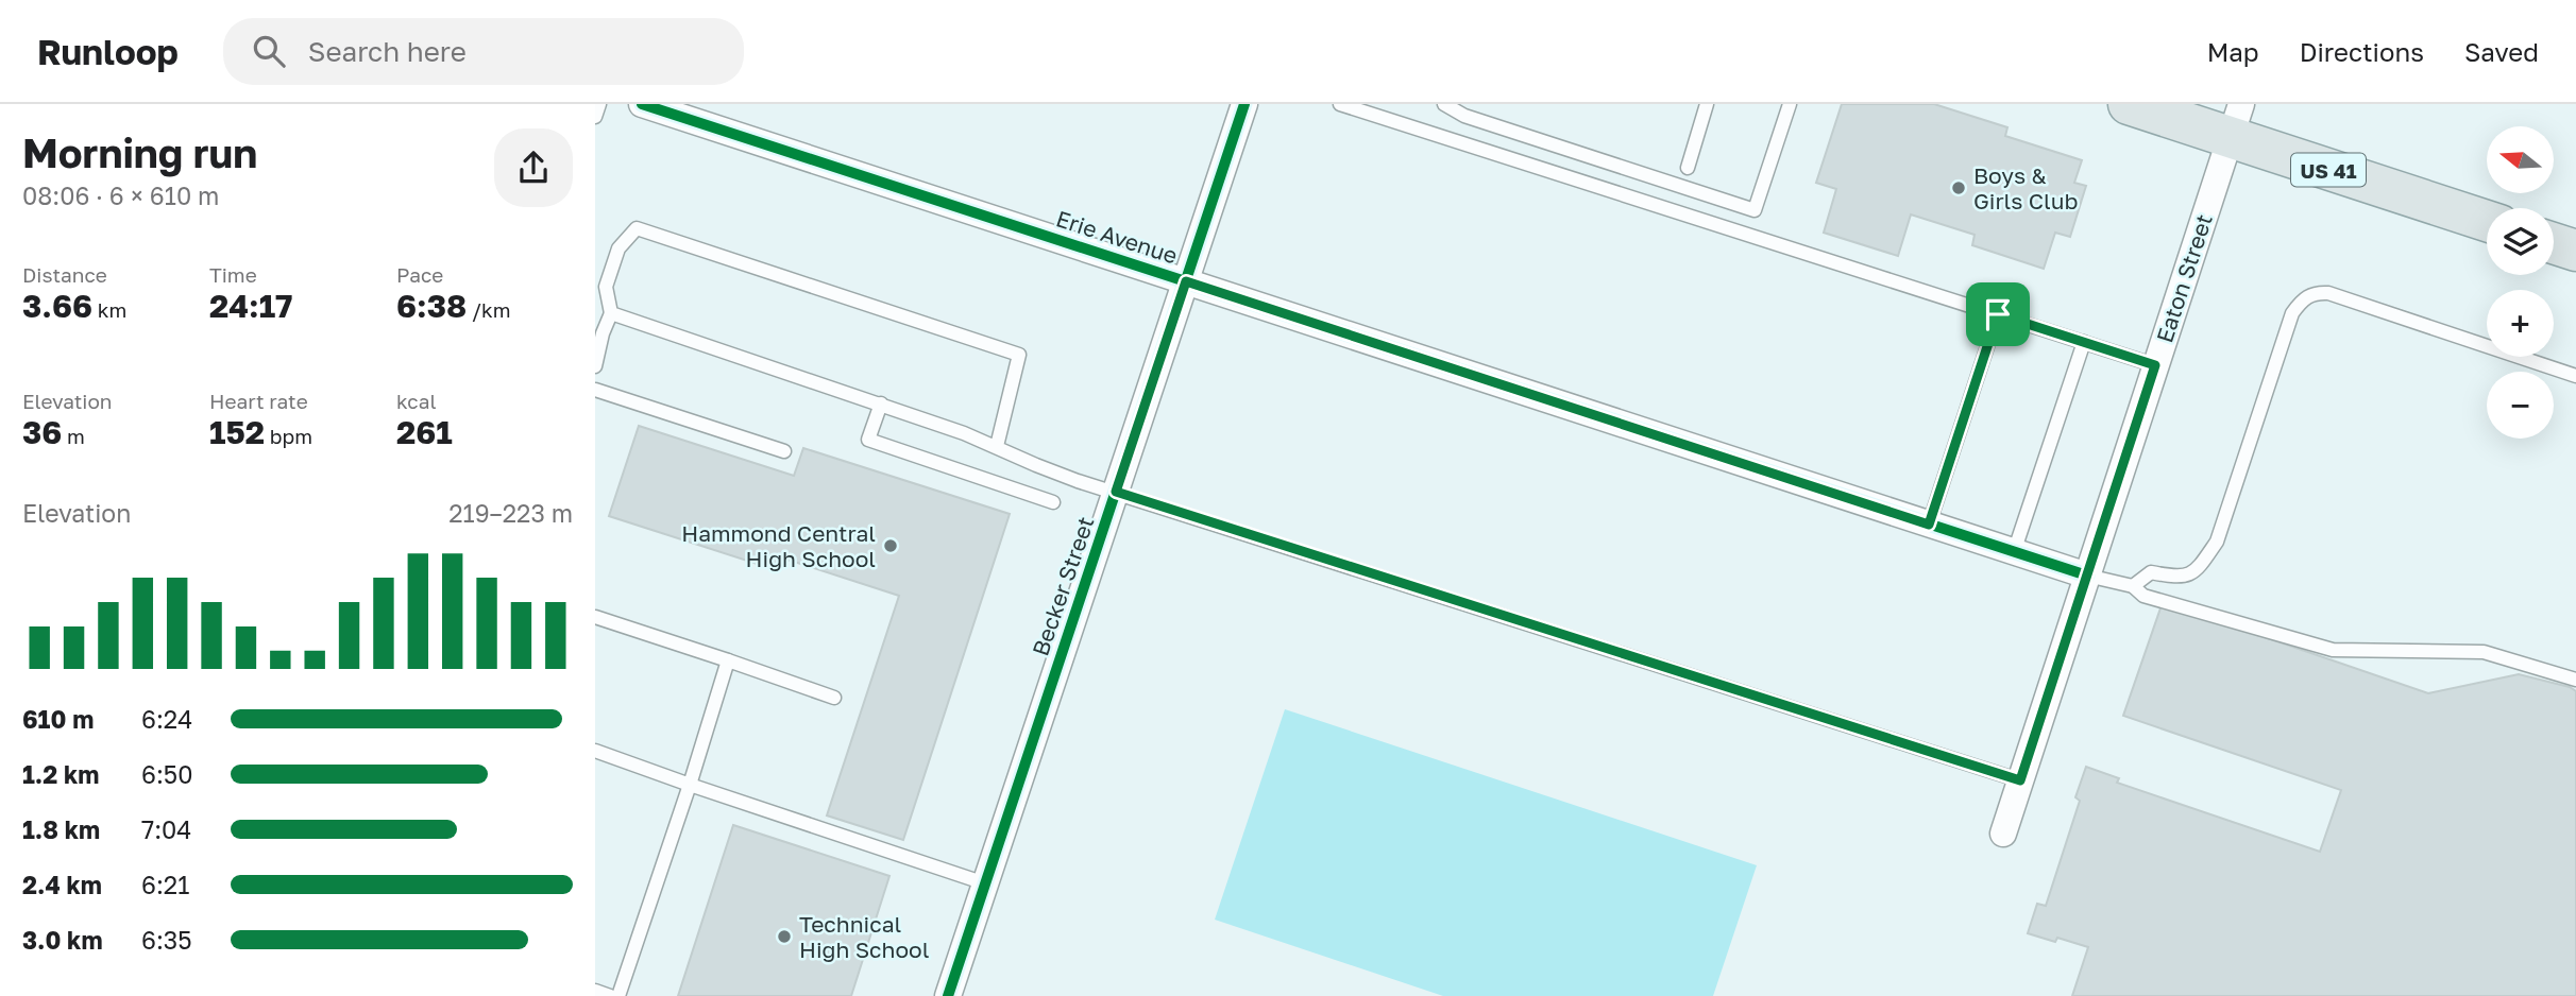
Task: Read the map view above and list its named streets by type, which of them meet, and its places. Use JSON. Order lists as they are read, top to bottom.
{
  "streets": {
    "main road": ["US 41"],
    "street": ["Erie Avenue", "Eaton Street", "Becker Street"]
  },
  "crossings": [
    ["US 41", "Eaton Street"],
    ["Erie Avenue", "Eaton Street"],
    ["Erie Avenue", "Becker Street"]
  ],
  "places": ["Boys & Girls Club", "Hammond Central High School", "Technical High School"],
  "north": "left",
  "page": {
    "header": "Runloop",
    "search": "Search here",
    "nav": ["Map", "Directions", "Saved"],
    "heading": ["Morning run", "08:06 · 6 × 610 m"],
    "map_buttons": ["+", "−"],
    "stats": [
      ["Distance", "3.66 km"],
      ["Time", "24:17"],
      ["Pace", "6:38 /km"],
      ["Elevation", "36 m"],
      ["Heart rate", "152 bpm"],
      ["kcal", "261"]
    ],
    "chart": ["Elevation", "219–223 m"],
    "list": [
      {
        "name": "610 m",
        "note": "6:24"
      },
      {
        "name": "1.2 km",
        "note": "6:50"
      },
      {
        "name": "1.8 km",
        "note": "7:04"
      },
      {
        "name": "2.4 km",
        "note": "6:21"
      },
      {
        "name": "3.0 km",
        "note": "6:35"
      }
    ]
  }
}
